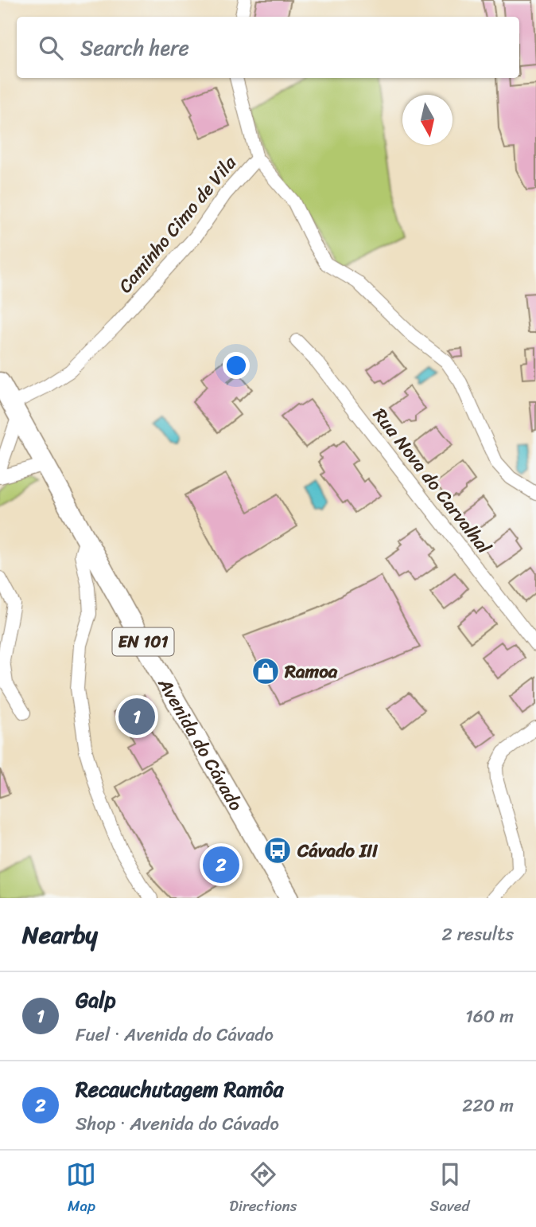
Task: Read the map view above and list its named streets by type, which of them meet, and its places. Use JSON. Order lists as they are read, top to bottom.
{
  "streets": {
    "main road": ["EN 101", "Avenida do Cávado"],
    "street": ["Caminho Cimo de Vila", "Rua Nova do Carvalhal"]
  },
  "crossings": [
    ["Caminho Cimo de Vila", "Avenida do Cávado"]
  ],
  "places": {
    "shop": ["Ramoa"],
    "bus stop": ["Cávado III"]
  },
  "north": "bottom",
  "page": {
    "search": "Search here",
    "pins": ["1", "2"],
    "heading": ["Nearby", "2 results"],
    "list": [
      {
        "mark": "1",
        "name": "Galp",
        "note": "Fuel · Avenida do Cávado",
        "value": "160 m"
      },
      {
        "mark": "2",
        "name": "Recauchutagem Ramôa",
        "note": "Shop · Avenida do Cávado",
        "value": "220 m"
      }
    ],
    "nav": ["Map", "Directions", "Saved"]
  }
}
